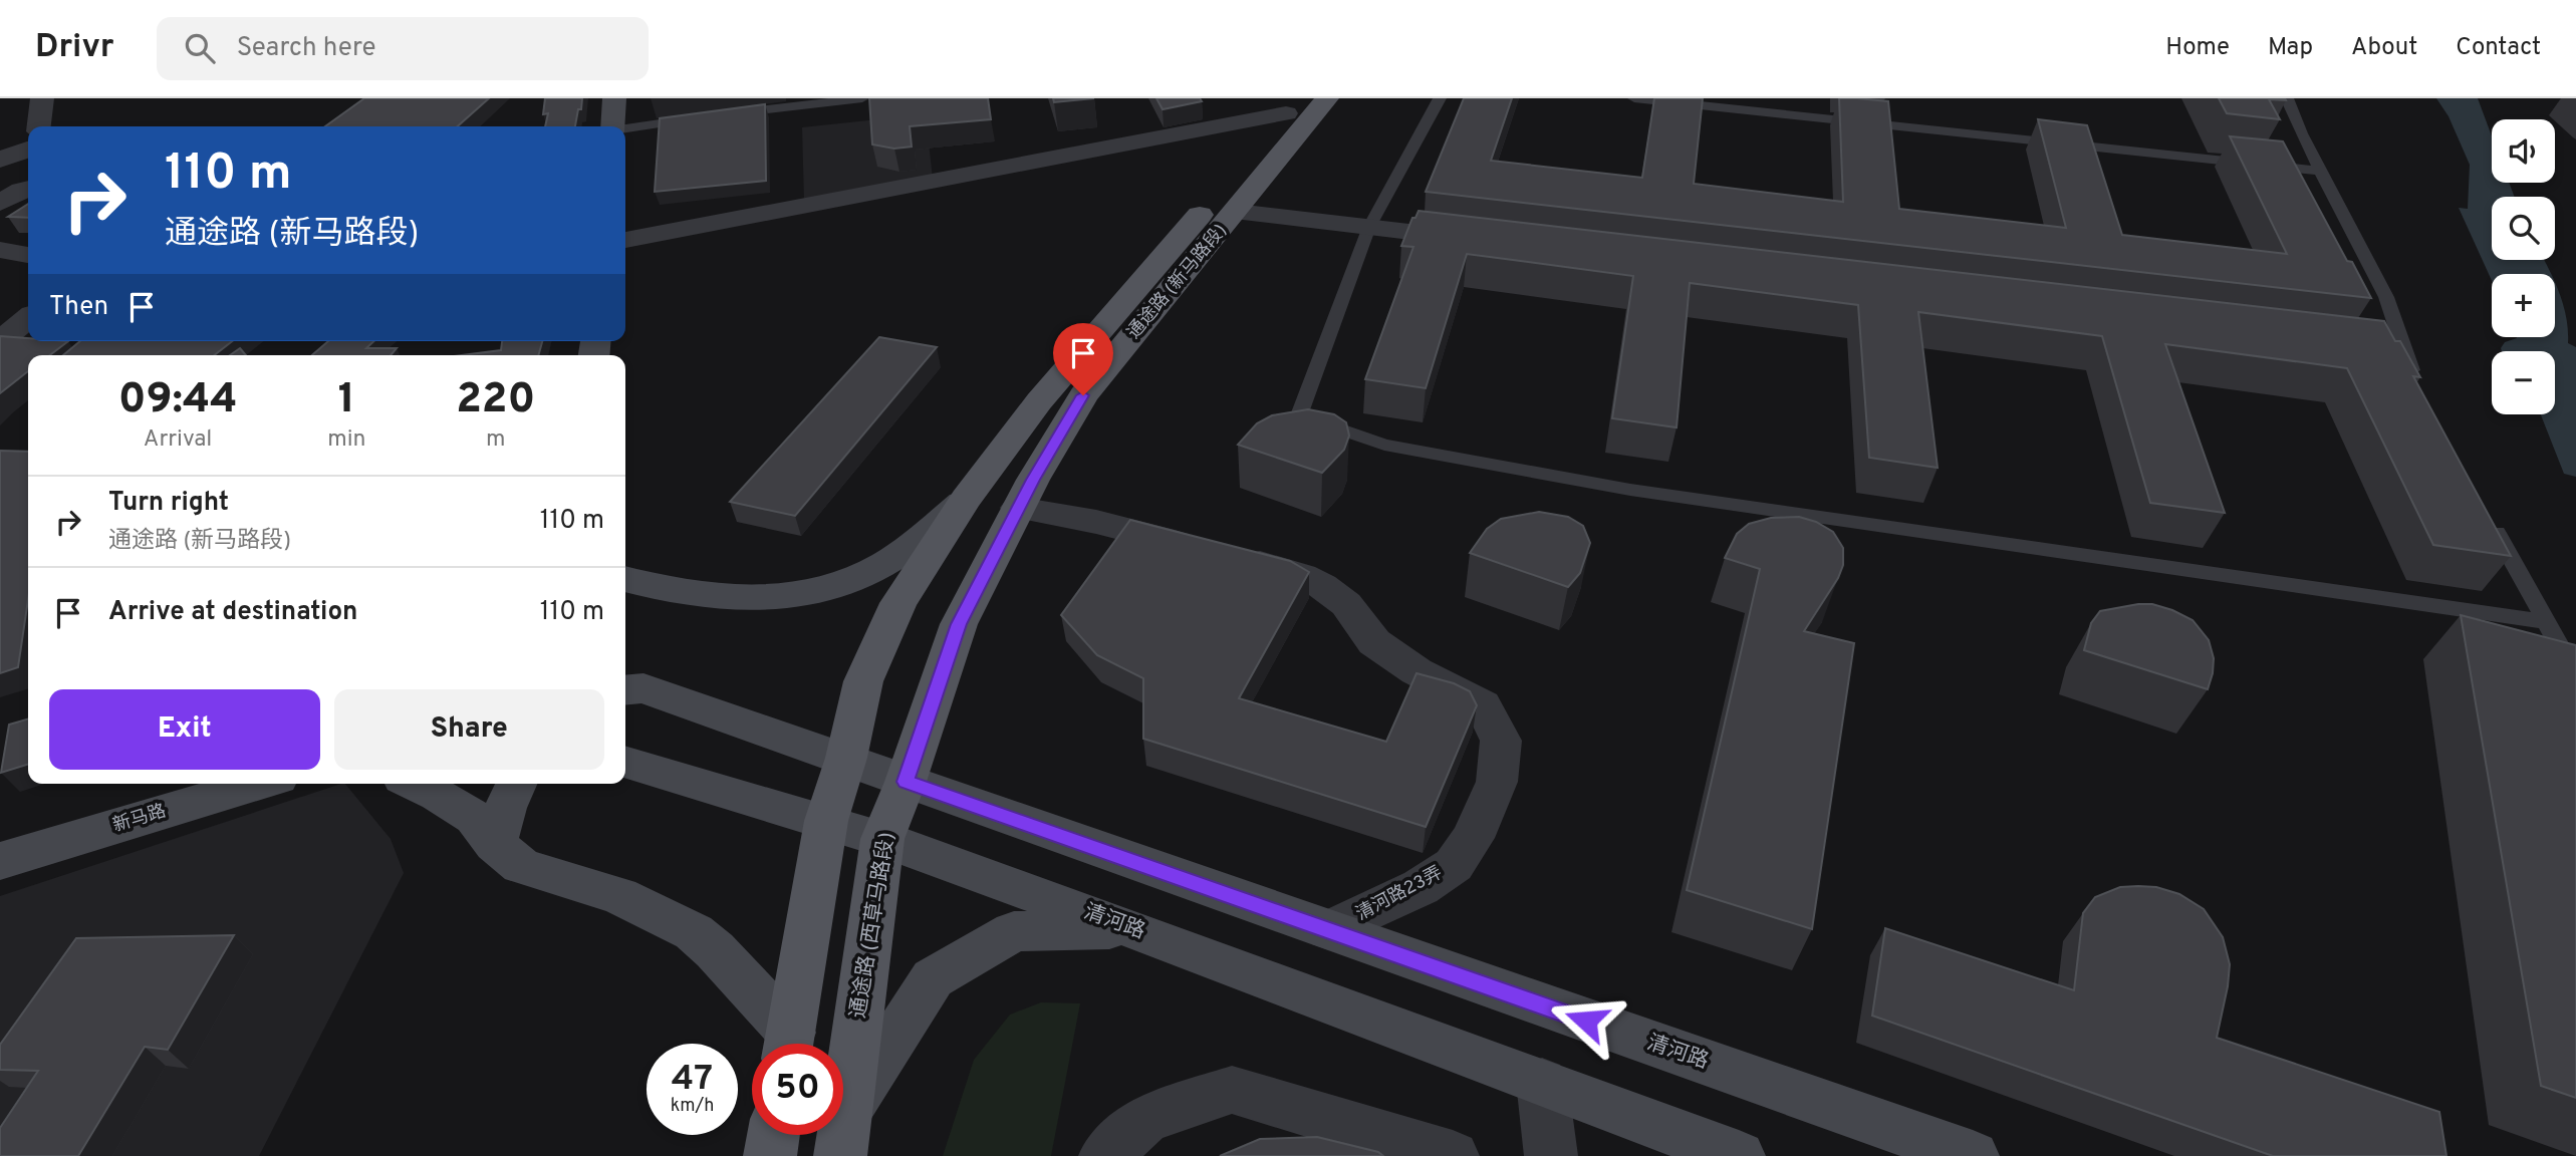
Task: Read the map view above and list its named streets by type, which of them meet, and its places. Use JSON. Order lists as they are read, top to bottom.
{
  "streets": {
    "main road": [
      "通途路 (新马路段)",
      "新马路",
      "清河路",
      "通途路 (西草马路段)"
    ],
    "street": ["清河路23弄"]
  },
  "crossings": [
    ["通途路 (新马路段)", "清河路23弄"],
    ["通途路 (新马路段)", "清河路"],
    ["通途路 (新马路段)", "通途路 (西草马路段)"],
    ["清河路23弄", "清河路"],
    ["清河路", "通途路 (西草马路段)"]
  ],
  "page": {
    "header": "Drivr",
    "search": "Search here",
    "nav": [
      "Home",
      "Map",
      "About",
      "Contact"
    ],
    "map_buttons": ["+", "−"],
    "turn": ["110 m", "通途路 (新马路段)"],
    "then": "Then",
    "eta": [
      "09:44",
      "Arrival",
      "1",
      "min",
      "220",
      "m"
    ],
    "list": [
      {
        "name": "Turn right",
        "note": "通途路 (新马路段)",
        "value": "110 m"
      },
      {
        "name": "Arrive at destination",
        "value": "110 m"
      }
    ],
    "buttons": ["Exit", "Share"],
    "speed": "47 km/h",
    "limit": "50"
  }
}
